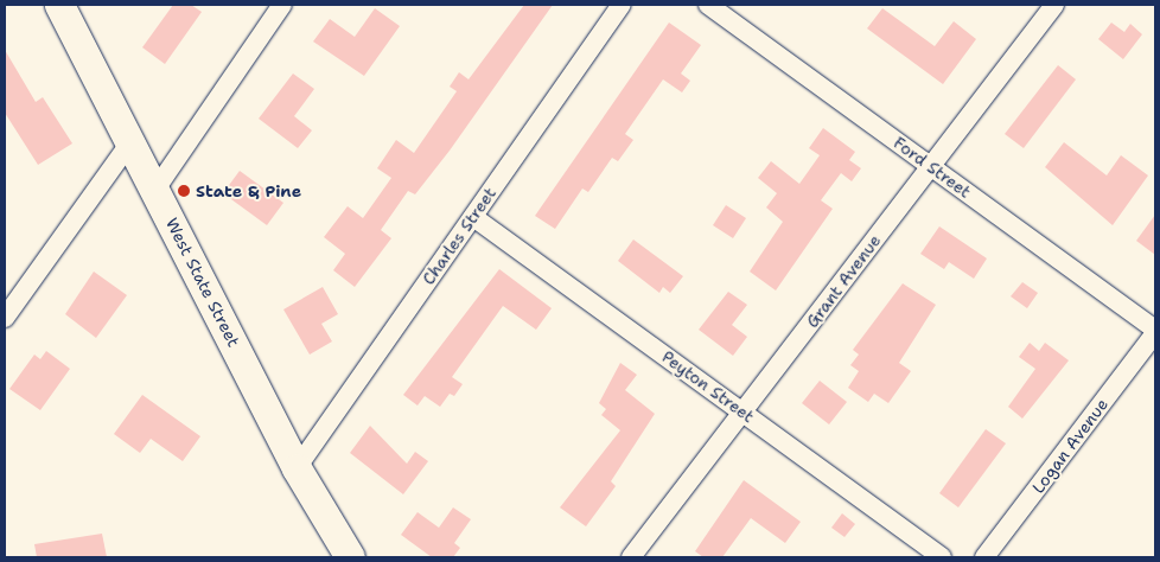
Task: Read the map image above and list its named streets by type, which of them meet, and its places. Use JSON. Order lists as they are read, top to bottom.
{
  "streets": {
    "main road": ["West State Street"],
    "street": [
      "Ford Street",
      "Charles Street",
      "Grant Avenue",
      "Peyton Street",
      "Logan Avenue"
    ]
  },
  "crossings": [
    ["Ford Street", "Grant Avenue"],
    ["Ford Street", "Logan Avenue"],
    ["Charles Street", "West State Street"],
    ["Charles Street", "Peyton Street"],
    ["Grant Avenue", "Peyton Street"]
  ],
  "places": ["State & Pine"]
}
